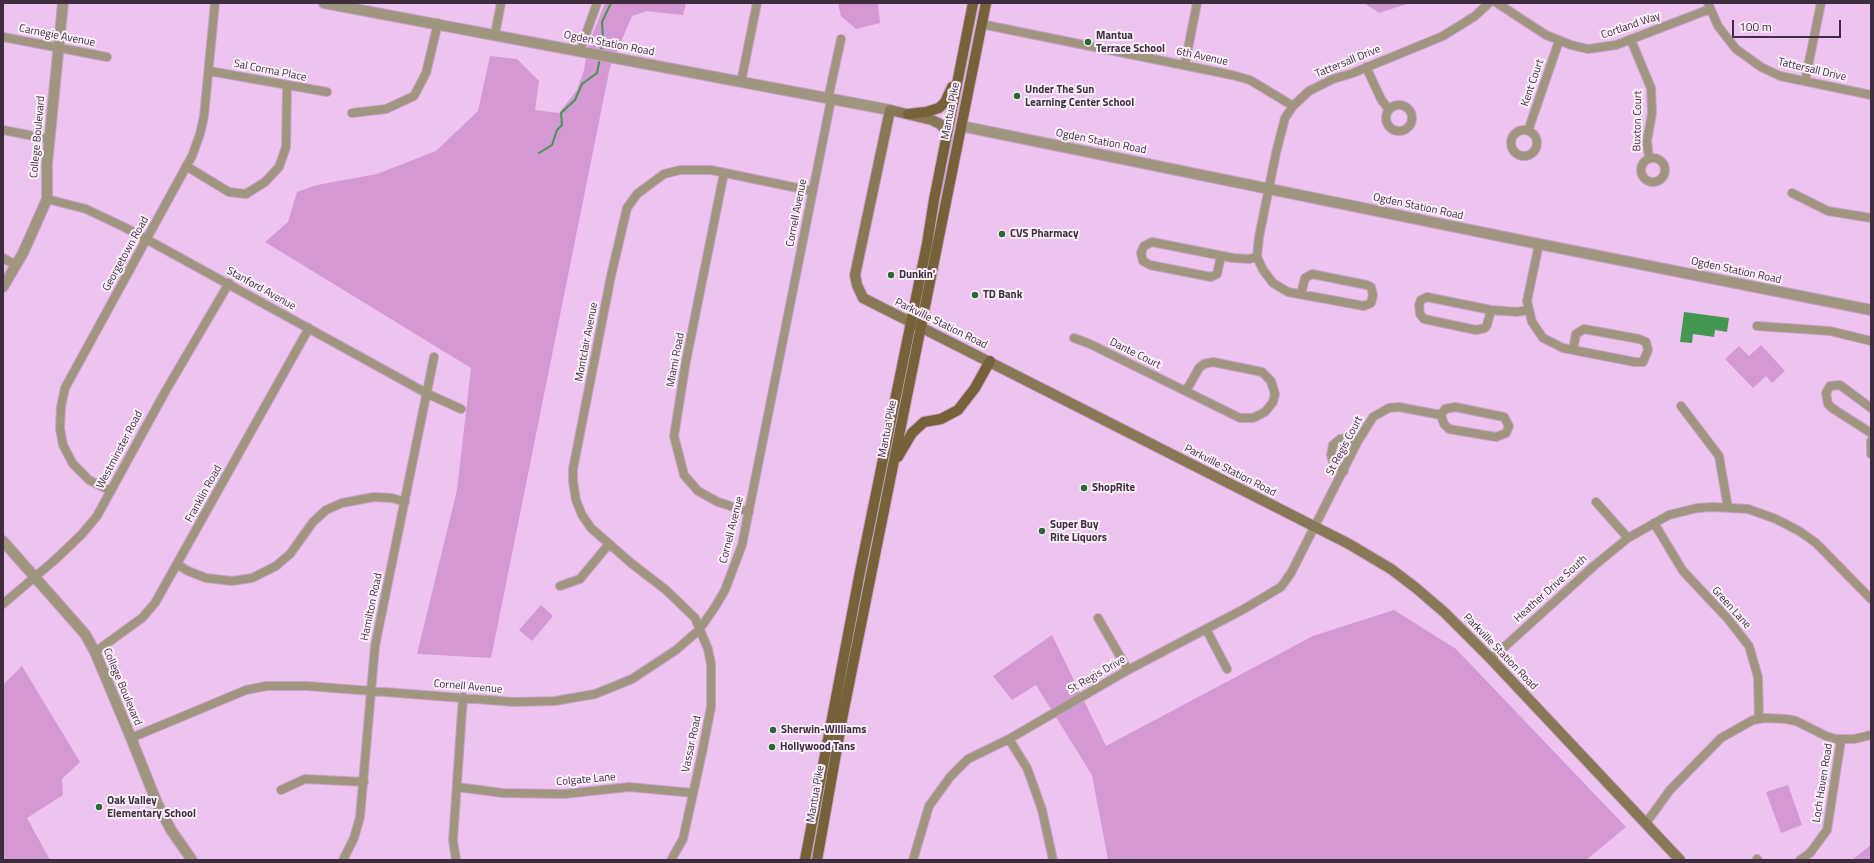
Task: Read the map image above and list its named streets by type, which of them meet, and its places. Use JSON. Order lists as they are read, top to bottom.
{
  "streets": {
    "main road": ["Mantua Pike", "Parkville Station Road"],
    "street": [
      "Cortland Way",
      "Carnegie Avenue",
      "Ogden Station Road",
      "6th Avenue",
      "Tattersall Drive",
      "Sal Corma Place",
      "Kent Court",
      "Buxton Court",
      "College Boulevard",
      "Cornell Avenue",
      "Georgetown Road",
      "Stanford Avenue",
      "Montclair Avenue",
      "Dante Court",
      "Miami Road",
      "St Regis Court",
      "Westminster Road",
      "Franklin Road",
      "Heather Drive South",
      "Hamilton Road",
      "Green Lane",
      "St Regis Drive",
      "Vassar Road",
      "Colgate Lane",
      "Loch Haven Road"
    ]
  },
  "crossings": [
    ["Cortland Way", "Tattersall Drive"],
    ["Cortland Way", "Kent Court"],
    ["Cortland Way", "Buxton Court"],
    ["Carnegie Avenue", "College Boulevard"],
    ["Ogden Station Road", "Tattersall Drive"],
    ["Ogden Station Road", "Mantua Pike"],
    ["Ogden Station Road", "Cornell Avenue"],
    ["Ogden Station Road", "Parkville Station Road"],
    ["6th Avenue", "Tattersall Drive"],
    ["6th Avenue", "Mantua Pike"],
    ["Sal Corma Place", "Georgetown Road"],
    ["Mantua Pike", "Parkville Station Road"],
    ["College Boulevard", "Cornell Avenue"],
    ["College Boulevard", "Stanford Avenue"],
    ["College Boulevard", "Westminster Road"],
    ["College Boulevard", "Franklin Road"],
    ["Cornell Avenue", "Montclair Avenue"],
    ["Cornell Avenue", "Miami Road"],
    ["Cornell Avenue", "Hamilton Road"],
    ["Cornell Avenue", "Vassar Road"],
    ["Georgetown Road", "Stanford Avenue"],
    ["Georgetown Road", "Westminster Road"],
    ["Stanford Avenue", "Westminster Road"],
    ["Stanford Avenue", "Franklin Road"],
    ["Stanford Avenue", "Hamilton Road"],
    ["Parkville Station Road", "St Regis Court"],
    ["Parkville Station Road", "Heather Drive South"],
    ["Parkville Station Road", "St Regis Drive"],
    ["Montclair Avenue", "Miami Road"],
    ["Montclair Avenue", "Vassar Road"],
    ["St Regis Court", "St Regis Drive"],
    ["Heather Drive South", "Green Lane"],
    ["Vassar Road", "Colgate Lane"]
  ],
  "places": [
    "Mantua Terrace School",
    "Under The Sun Learning Center School",
    "CVS Pharmacy",
    "Dunkin'",
    "TD Bank",
    "ShopRite",
    "Super Buy Rite Liquors",
    "Sherwin-Williams",
    "Hollywood Tans",
    "Oak Valley Elementary School"
  ],
  "scale_bar": "100 m"
}
